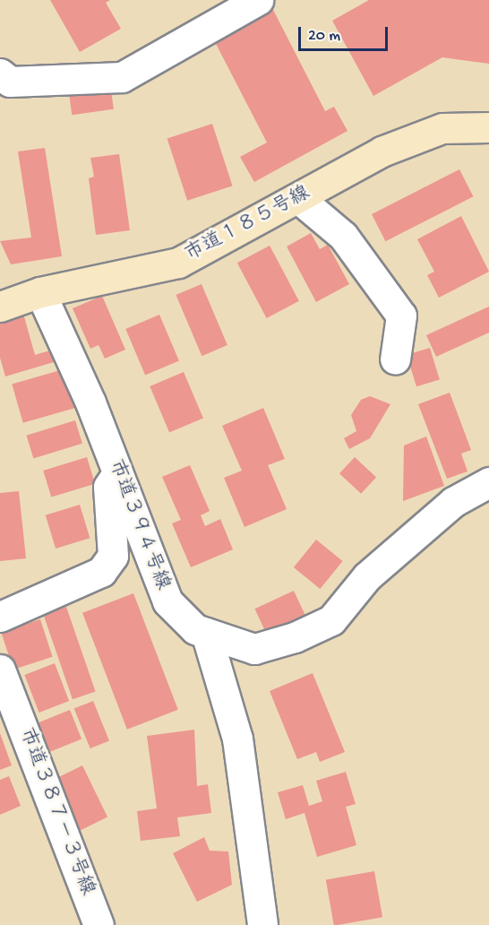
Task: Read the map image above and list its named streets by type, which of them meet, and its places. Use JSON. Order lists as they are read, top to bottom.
{
  "streets": {
    "street": ["市道１８５号線", "市道３９４号線", "市道３８７－３号線"]
  },
  "crossings": [
    ["市道１８５号線", "市道３９４号線"]
  ],
  "scale_bar": "20 m"
}
